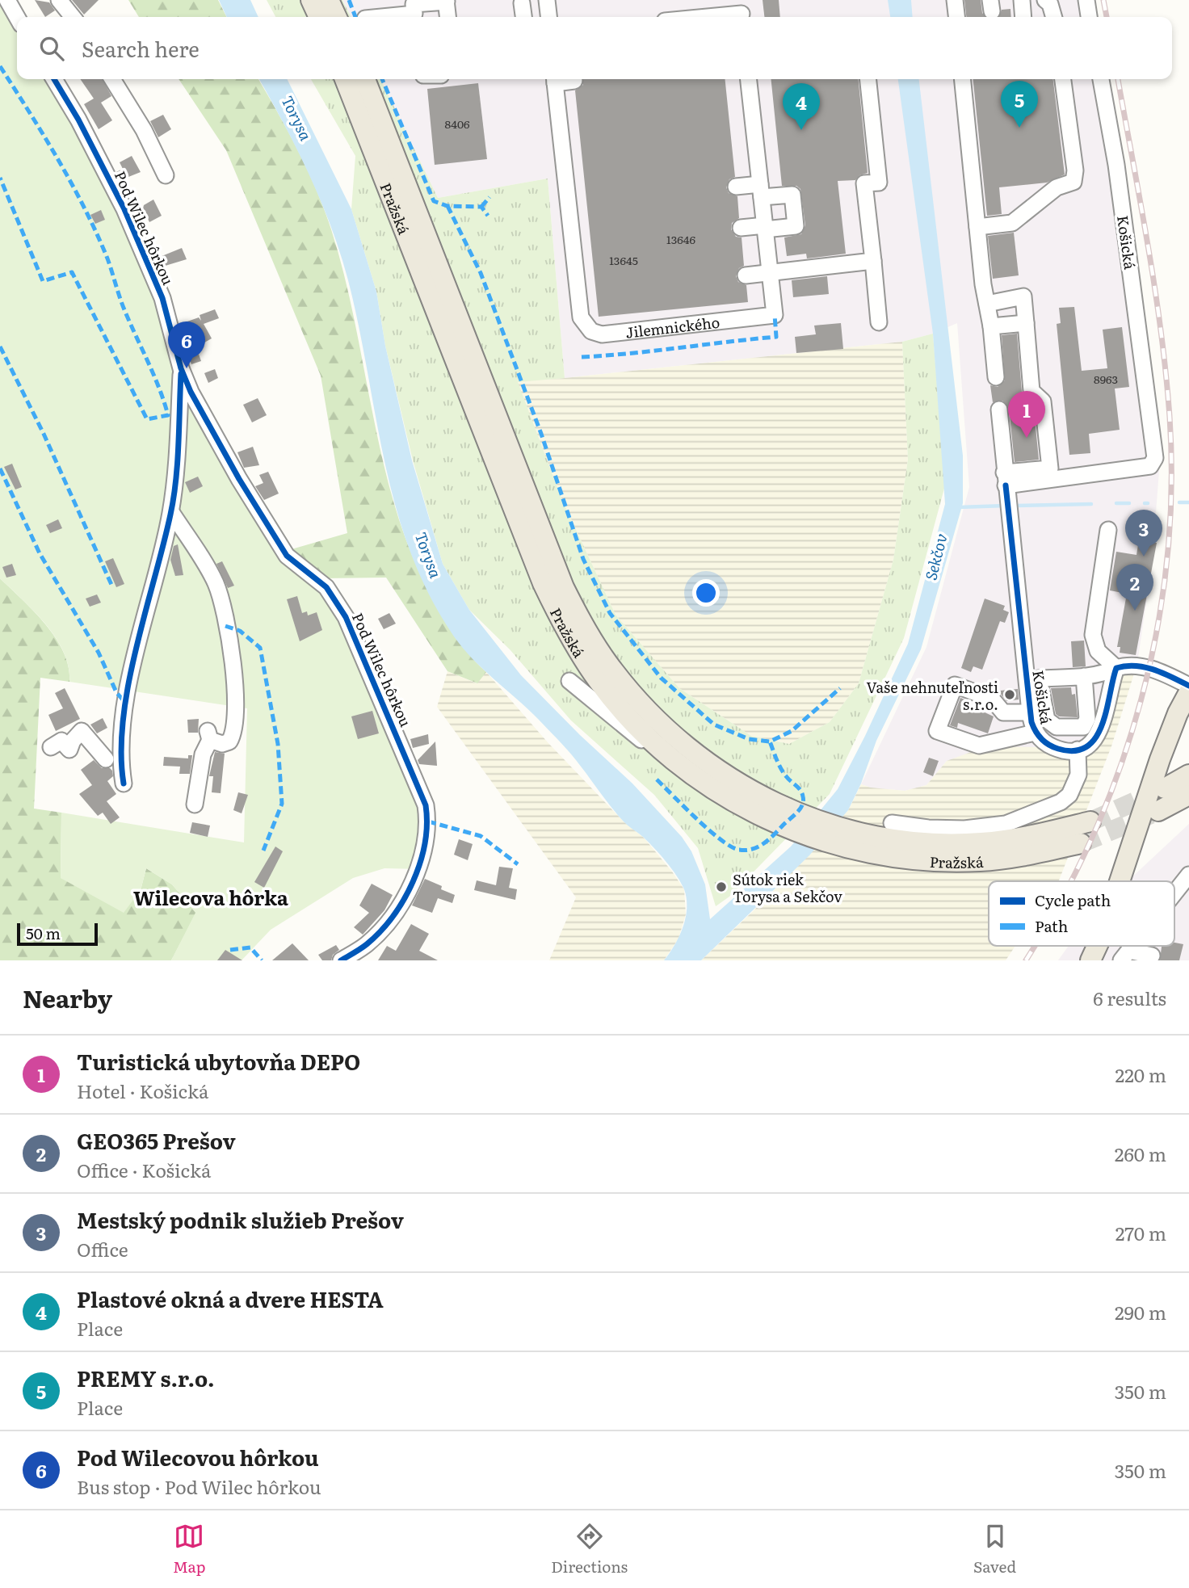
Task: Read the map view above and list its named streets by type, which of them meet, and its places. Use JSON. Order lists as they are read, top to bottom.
{
  "streets": {
    "main road": ["Pražská"],
    "street": ["Pod Wilec hôrkou", "Košická", "Jilemnického"]
  },
  "districts": ["Wilecova hôrka"],
  "water": ["Torysa", "Sekčov"],
  "places": ["Vaše nehnuteľnosti s.r.o.", "Sútok riek Torysa a Sekčov"],
  "house_numbers": [
    "8406",
    "13646",
    "13645",
    "8963"
  ],
  "legend": ["Cycle path", "Path"],
  "scale_bar": "50 m",
  "page": {
    "search": "Search here",
    "pins": [
      "5",
      "4",
      "6",
      "1",
      "3",
      "2"
    ],
    "scale": "50 m",
    "heading": ["Nearby", "6 results"],
    "list": [
      {
        "mark": "1",
        "name": "Turistická ubytovňa DEPO",
        "note": "Hotel · Košická",
        "value": "220 m"
      },
      {
        "mark": "2",
        "name": "GEO365 Prešov",
        "note": "Office · Košická",
        "value": "260 m"
      },
      {
        "mark": "3",
        "name": "Mestský podnik služieb Prešov",
        "note": "Office",
        "value": "270 m"
      },
      {
        "mark": "4",
        "name": "Plastové okná a dvere HESTA",
        "note": "Place",
        "value": "290 m"
      },
      {
        "mark": "5",
        "name": "PREMY s.r.o.",
        "note": "Place",
        "value": "350 m"
      },
      {
        "mark": "6",
        "name": "Pod Wilecovou hôrkou",
        "note": "Bus stop · Pod Wilec hôrkou",
        "value": "350 m"
      }
    ],
    "nav": ["Map", "Directions", "Saved"]
  }
}
